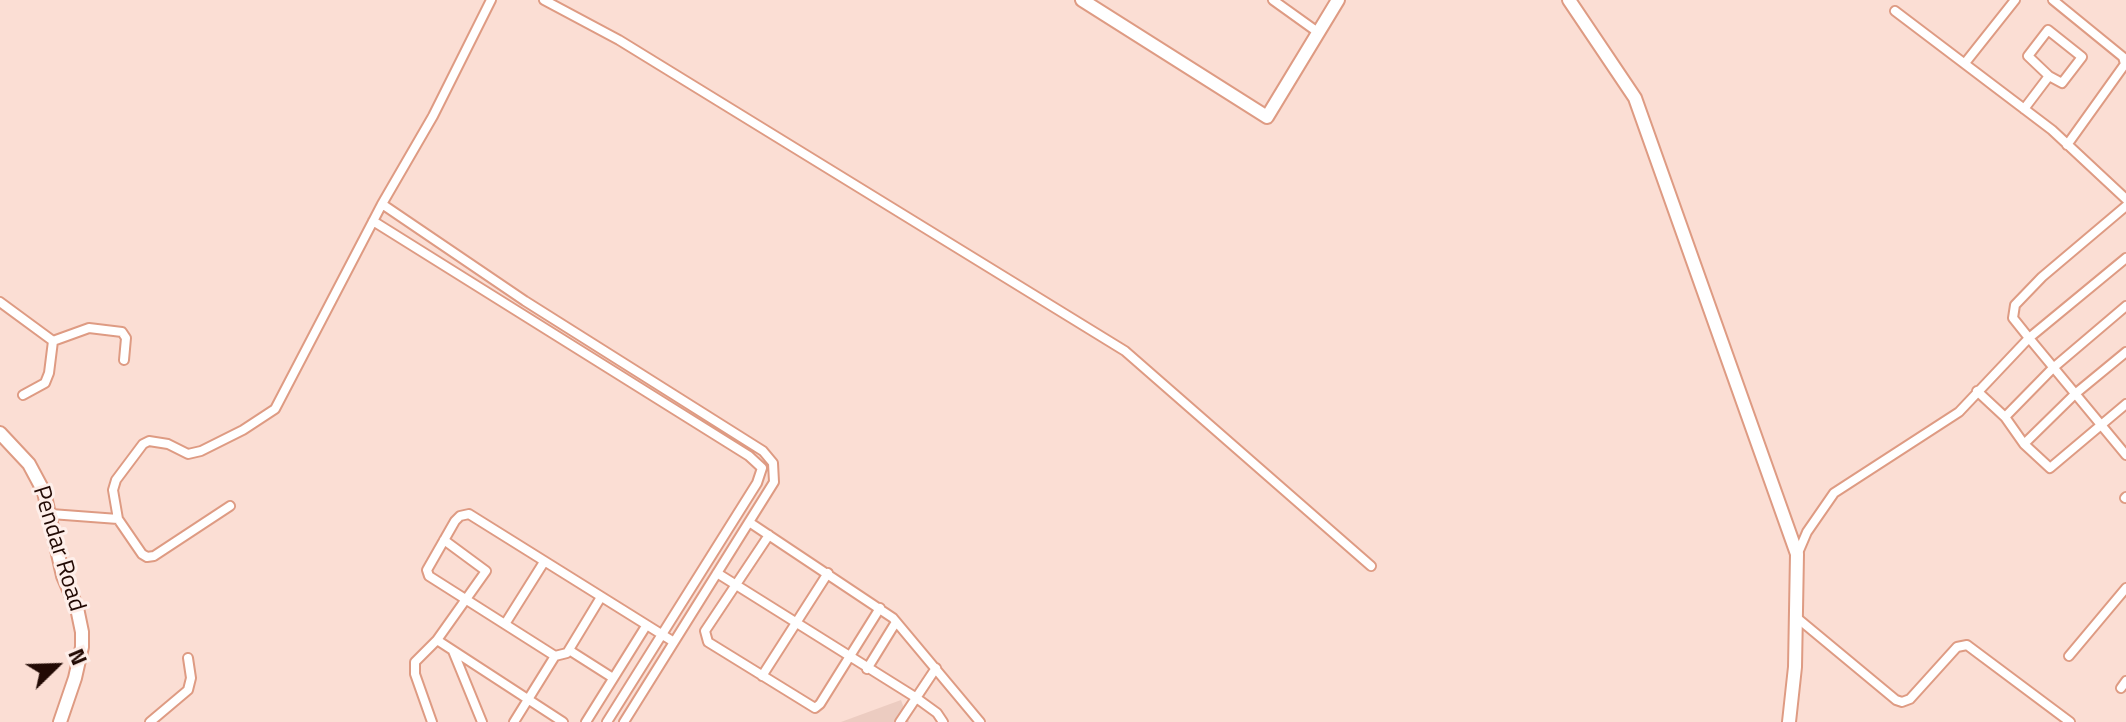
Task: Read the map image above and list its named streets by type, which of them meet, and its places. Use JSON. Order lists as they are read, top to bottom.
{
  "streets": {
    "street": ["Pendar Road"]
  },
  "north": "top right"
}
